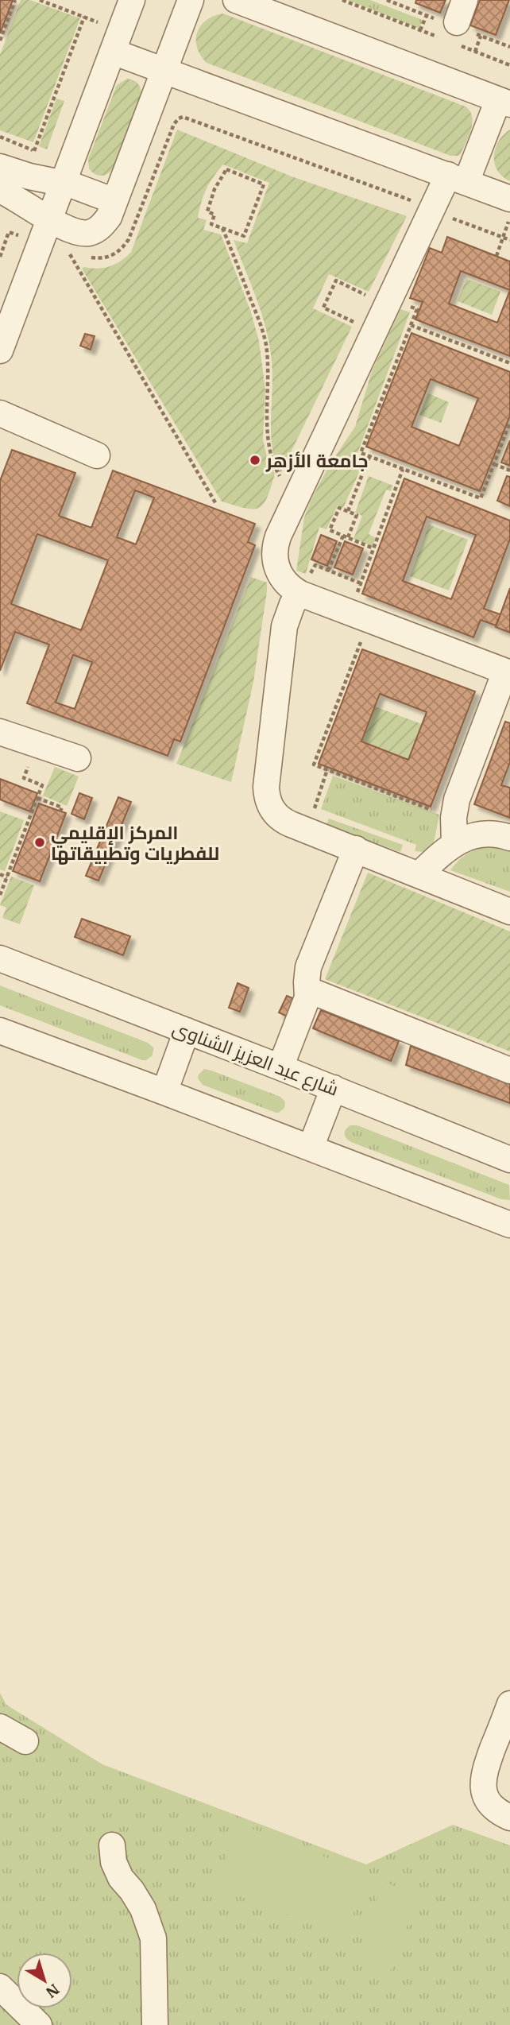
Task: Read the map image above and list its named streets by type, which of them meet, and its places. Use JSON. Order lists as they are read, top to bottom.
{
  "streets": {
    "street": ["شارع عبد العزيز الشناوى"]
  },
  "places": ["جامعة الأزهر", "المركز الإقليمي للفطريات وتطبيقاتها"],
  "north": "bottom right"
}
